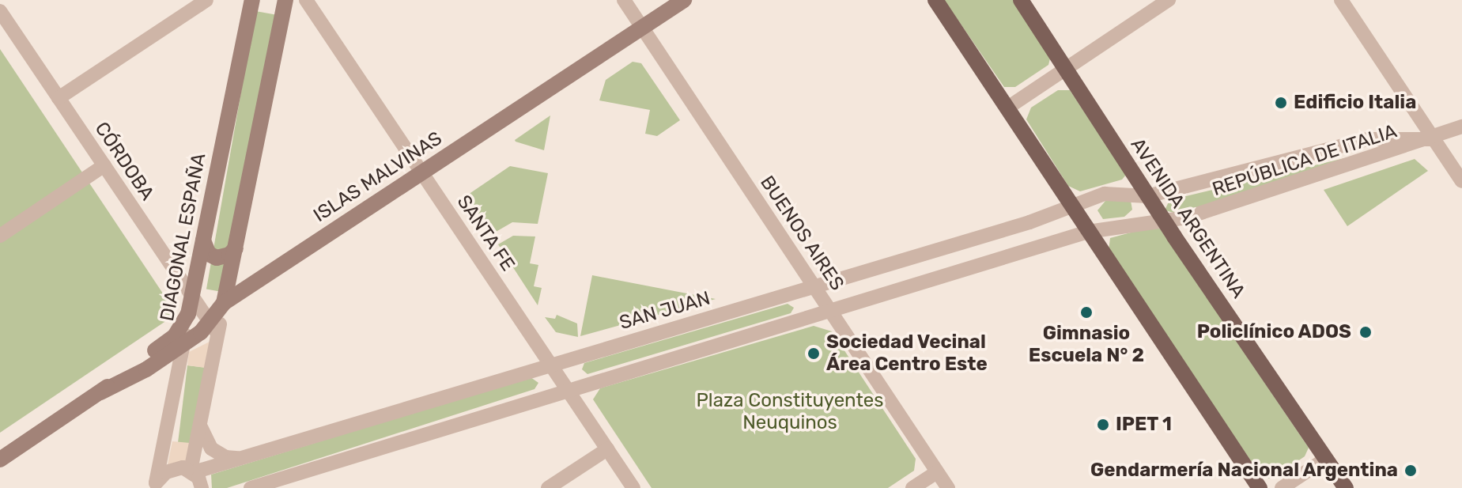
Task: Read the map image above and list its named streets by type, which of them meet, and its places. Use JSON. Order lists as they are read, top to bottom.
{
  "streets": {
    "main road": ["ISLAS MALVINAS", "AVENIDA ARGENTINA", "DIAGONAL ESPAÑA"],
    "street": [
      "REPÚBLICA DE ITALIA",
      "CÓRDOBA",
      "SANTA FE",
      "BUENOS AIRES",
      "SAN JUAN"
    ]
  },
  "crossings": [
    ["REPÚBLICA DE ITALIA", "AVENIDA ARGENTINA"],
    ["REPÚBLICA DE ITALIA", "SAN JUAN"],
    ["CÓRDOBA", "ISLAS MALVINAS"],
    ["CÓRDOBA", "DIAGONAL ESPAÑA"],
    ["ISLAS MALVINAS", "SANTA FE"],
    ["ISLAS MALVINAS", "BUENOS AIRES"],
    ["ISLAS MALVINAS", "DIAGONAL ESPAÑA"],
    ["AVENIDA ARGENTINA", "SAN JUAN"],
    ["SANTA FE", "SAN JUAN"],
    ["BUENOS AIRES", "SAN JUAN"],
    ["DIAGONAL ESPAÑA", "SAN JUAN"]
  ],
  "parks": ["Plaza Constituyentes Neuquinos"],
  "places": [
    "Edificio Italia",
    "Gimnasio Escuela N° 2",
    "Policlínico ADOS",
    "Sociedad Vecinal Área Centro Este",
    "IPET 1",
    "Gendarmería Nacional Argentina"
  ]
}
